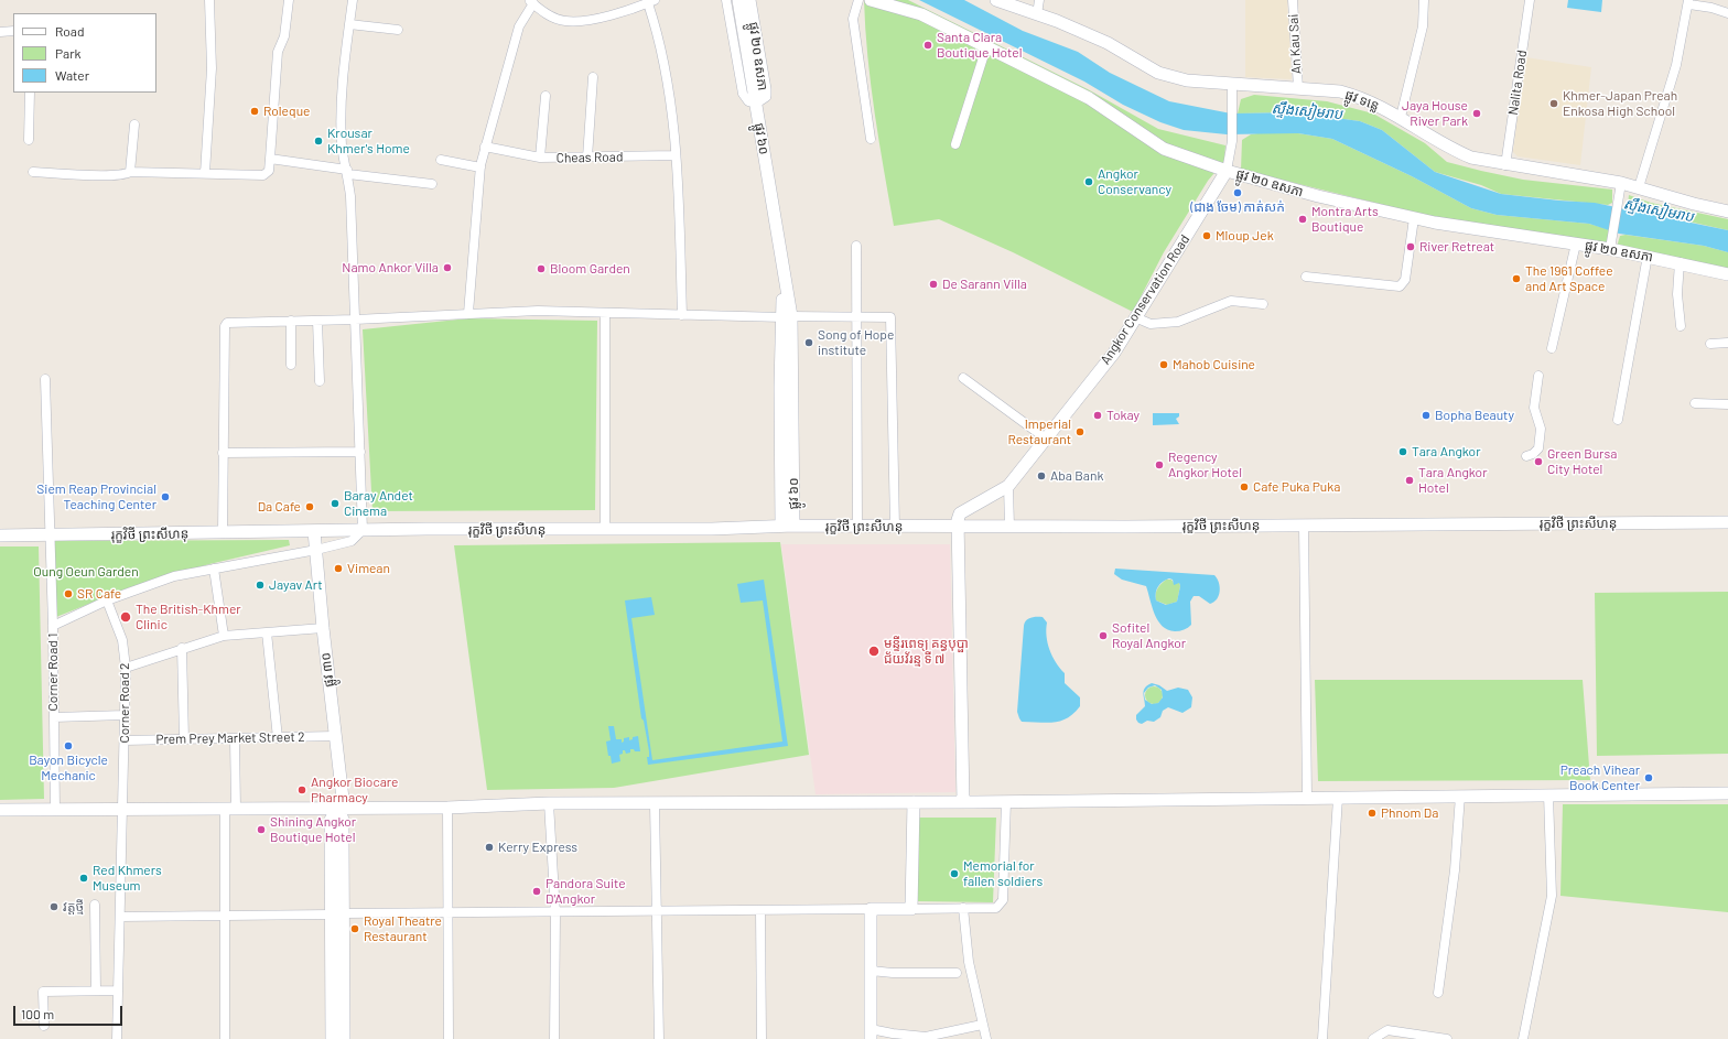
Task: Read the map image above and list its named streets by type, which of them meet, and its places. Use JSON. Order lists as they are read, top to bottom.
{
  "streets": {
    "street": [
      "An Kau Sai",
      "ផ្លូវ ២០ ឧសភា",
      "Nalita Road",
      "ផ្លូវ ទន្លេ",
      "ផ្លូវ ៦០",
      "Cheas Road",
      "Angkor Conservation Road",
      "រុក្ខវិថី ព្រះសីហនុ",
      "ផ្លូវ ៣០",
      "Corner Road 1",
      "Corner Road 2",
      "Prem Prey Market Street 2"
    ]
  },
  "crossings": [
    ["An Kau Sai", "ផ្លូវ ទន្លេ"],
    ["ផ្លូវ ២០ ឧសភា", "ផ្លូវ ៦០"],
    ["ផ្លូវ ២០ ឧសភា", "Angkor Conservation Road"],
    ["Nalita Road", "ផ្លូវ ទន្លេ"],
    ["ផ្លូវ ៦០", "រុក្ខវិថី ព្រះសីហនុ"],
    ["រុក្ខវិថី ព្រះសីហនុ", "ផ្លូវ ៣០"],
    ["រុក្ខវិថី ព្រះសីហនុ", "Corner Road 1"],
    ["ផ្លូវ ៣០", "Prem Prey Market Street 2"],
    ["Corner Road 2", "Prem Prey Market Street 2"]
  ],
  "water": ["ស្ទឹងសៀមរាប"],
  "parks": ["Oung Oeun Garden"],
  "places": [
    "Santa Clara Boutique Hotel",
    "Khmer-Japan Preah Enkosa High School",
    "Roleque",
    "Jaya House River Park",
    "Krousar Khmer's Home",
    "Angkor Conservancy",
    "(ជាង ចែម) កាត់សក់",
    "Montra Arts Boutique",
    "Mloup Jek",
    "River Retreat",
    "Namo Ankor Villa",
    "Bloom Garden",
    "The 1961 Coffee and Art Space",
    "De Sarann Villa",
    "Song of Hope institute",
    "Mahob Cuisine",
    "Tokay",
    "Bopha Beauty",
    "Imperial Restaurant",
    "Tara Angkor",
    "Green Bursa City Hotel",
    "Regency Angkor Hotel",
    "Aba Bank",
    "Tara Angkor Hotel",
    "Cafe Puka Puka",
    "Siem Reap Provincial Teaching Center",
    "Baray Andet Cinema",
    "Da Cafe",
    "Vimean",
    "Jayav Art",
    "SR Cafe",
    "The British-Khmer Clinic",
    "Sofitel Royal Angkor",
    "មន្ទីរពេទ្យ គន្ធបុប្ផា ជ័យវ័រន្ម ទី ៧",
    "Bayon Bicycle Mechanic",
    "Preach Vihear Book Center",
    "Angkor Biocare Pharmacy",
    "Phnom Da",
    "Shining Angkor Boutique Hotel",
    "Kerry Express",
    "Memorial for fallen soldiers",
    "Red Khmers Museum",
    "Pandora Suite D'Angkor",
    "វត្តថ្មី",
    "Royal Theatre Restaurant"
  ],
  "legend": ["Road", "Park", "Water"],
  "scale_bar": "100 m"
}
